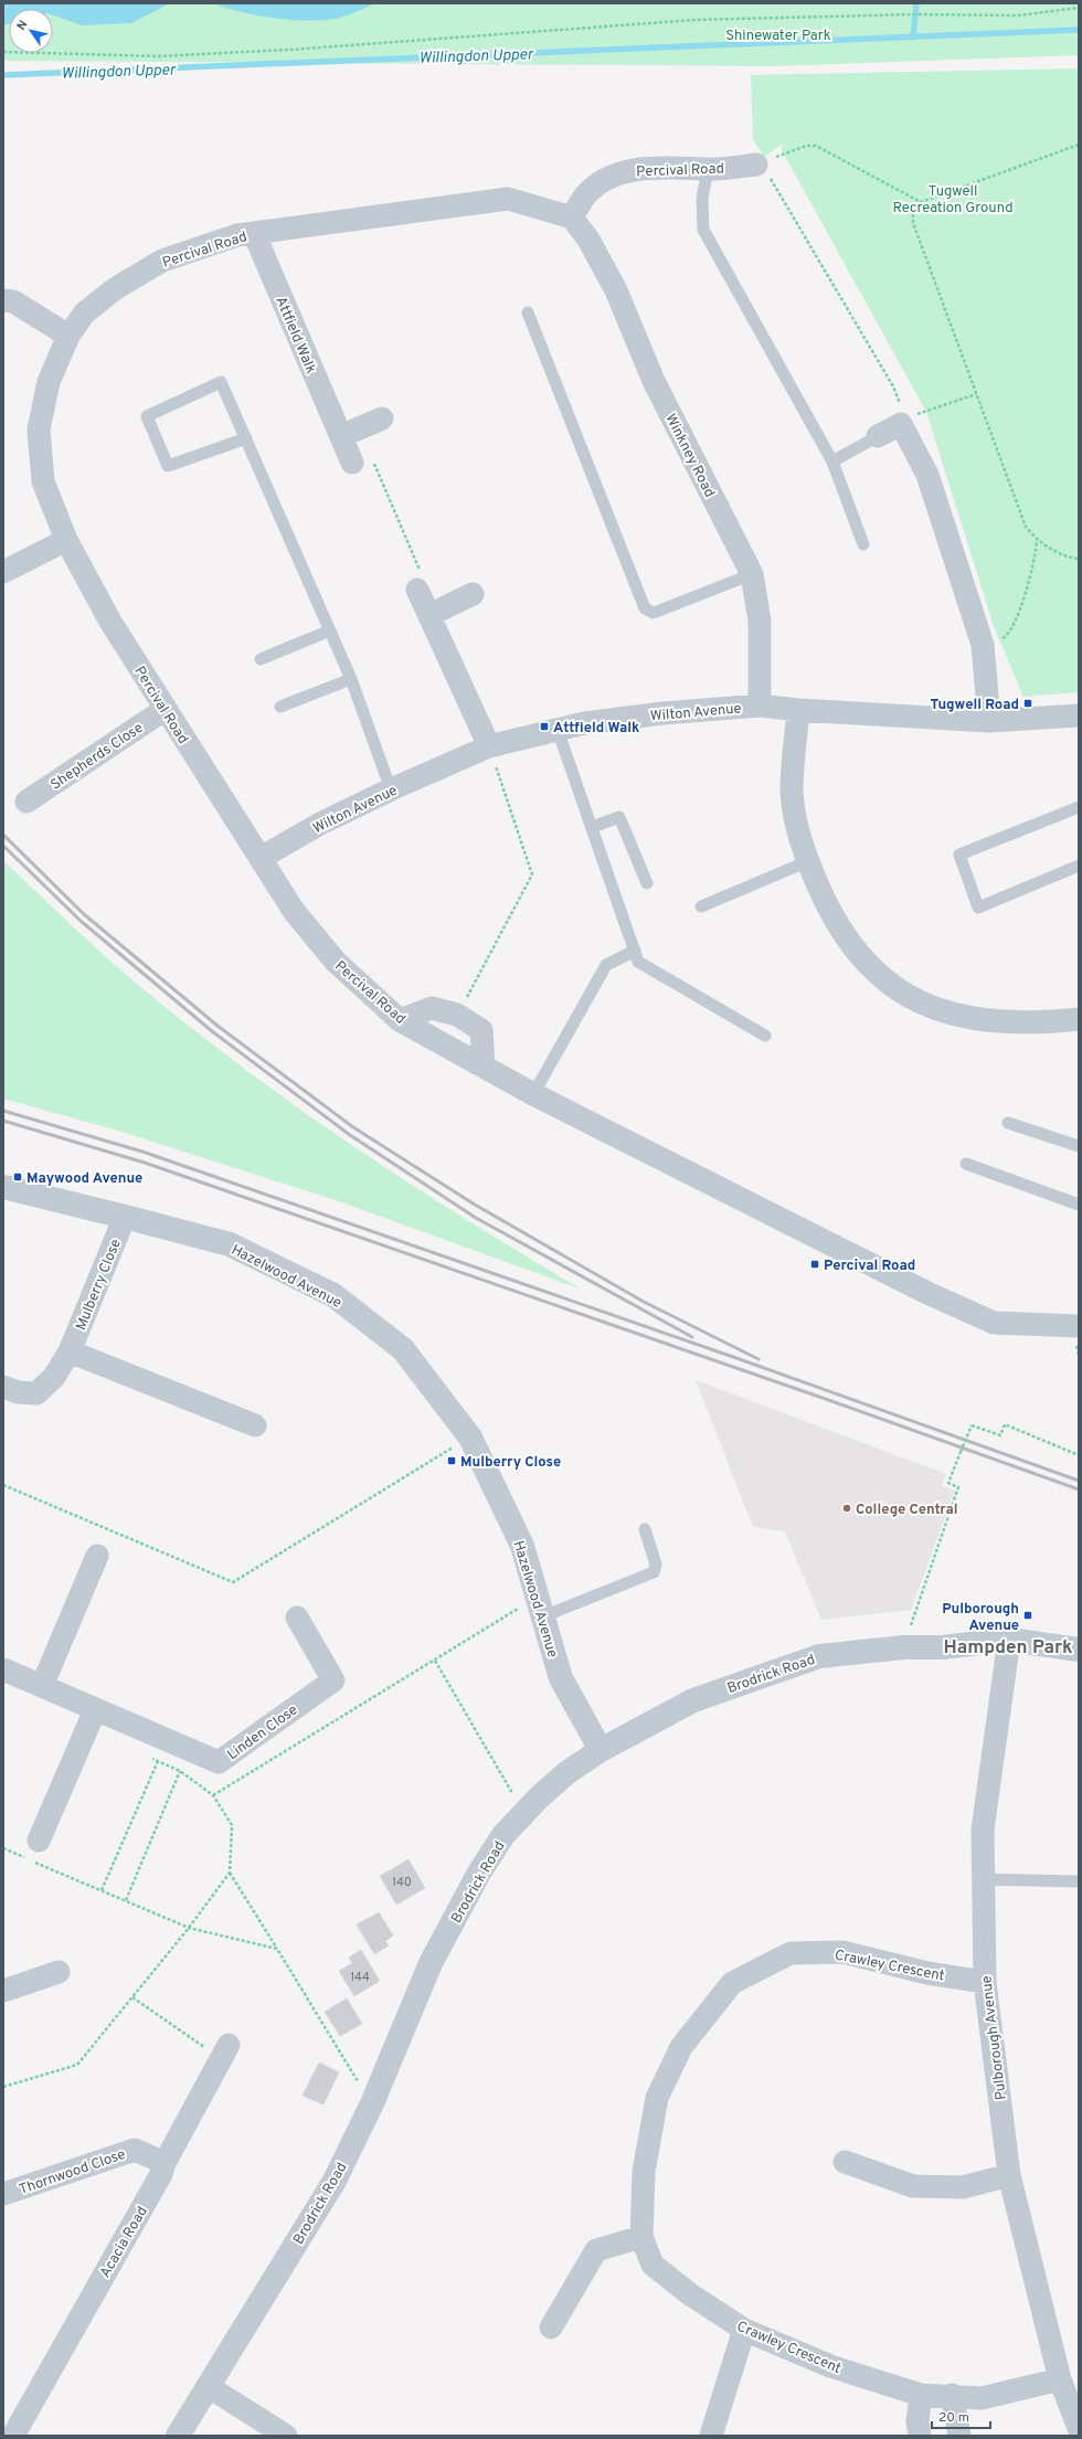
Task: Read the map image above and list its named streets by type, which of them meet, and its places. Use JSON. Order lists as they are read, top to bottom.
{
  "streets": {
    "street": [
      "Percival Road",
      "Attfield Walk",
      "Winkney Road",
      "Wilton Avenue",
      "Shepherds Close",
      "Hazelwood Avenue",
      "Mulberry Close",
      "Brodrick Road",
      "Linden Close",
      "Crawley Crescent",
      "Pulborough Avenue",
      "Thornwood Close",
      "Acacia Road"
    ]
  },
  "crossings": [
    ["Percival Road", "Attfield Walk"],
    ["Percival Road", "Winkney Road"],
    ["Percival Road", "Wilton Avenue"],
    ["Percival Road", "Shepherds Close"],
    ["Winkney Road", "Wilton Avenue"],
    ["Hazelwood Avenue", "Mulberry Close"],
    ["Hazelwood Avenue", "Brodrick Road"],
    ["Brodrick Road", "Pulborough Avenue"],
    ["Crawley Crescent", "Pulborough Avenue"],
    ["Thornwood Close", "Acacia Road"]
  ],
  "districts": ["Hampden Park"],
  "water": ["Willingdon Upper"],
  "parks": ["Shinewater Park", "Tugwell Recreation Ground"],
  "places": {
    "transit": [
      "Tugwell Road",
      "Attfield Walk",
      "Maywood Avenue",
      "Percival Road",
      "Mulberry Close",
      "Pulborough Avenue"
    ],
    "other": ["College Central"]
  },
  "house_numbers": ["140", "144"],
  "scale_bar": "20 m",
  "north": "top left"
}
